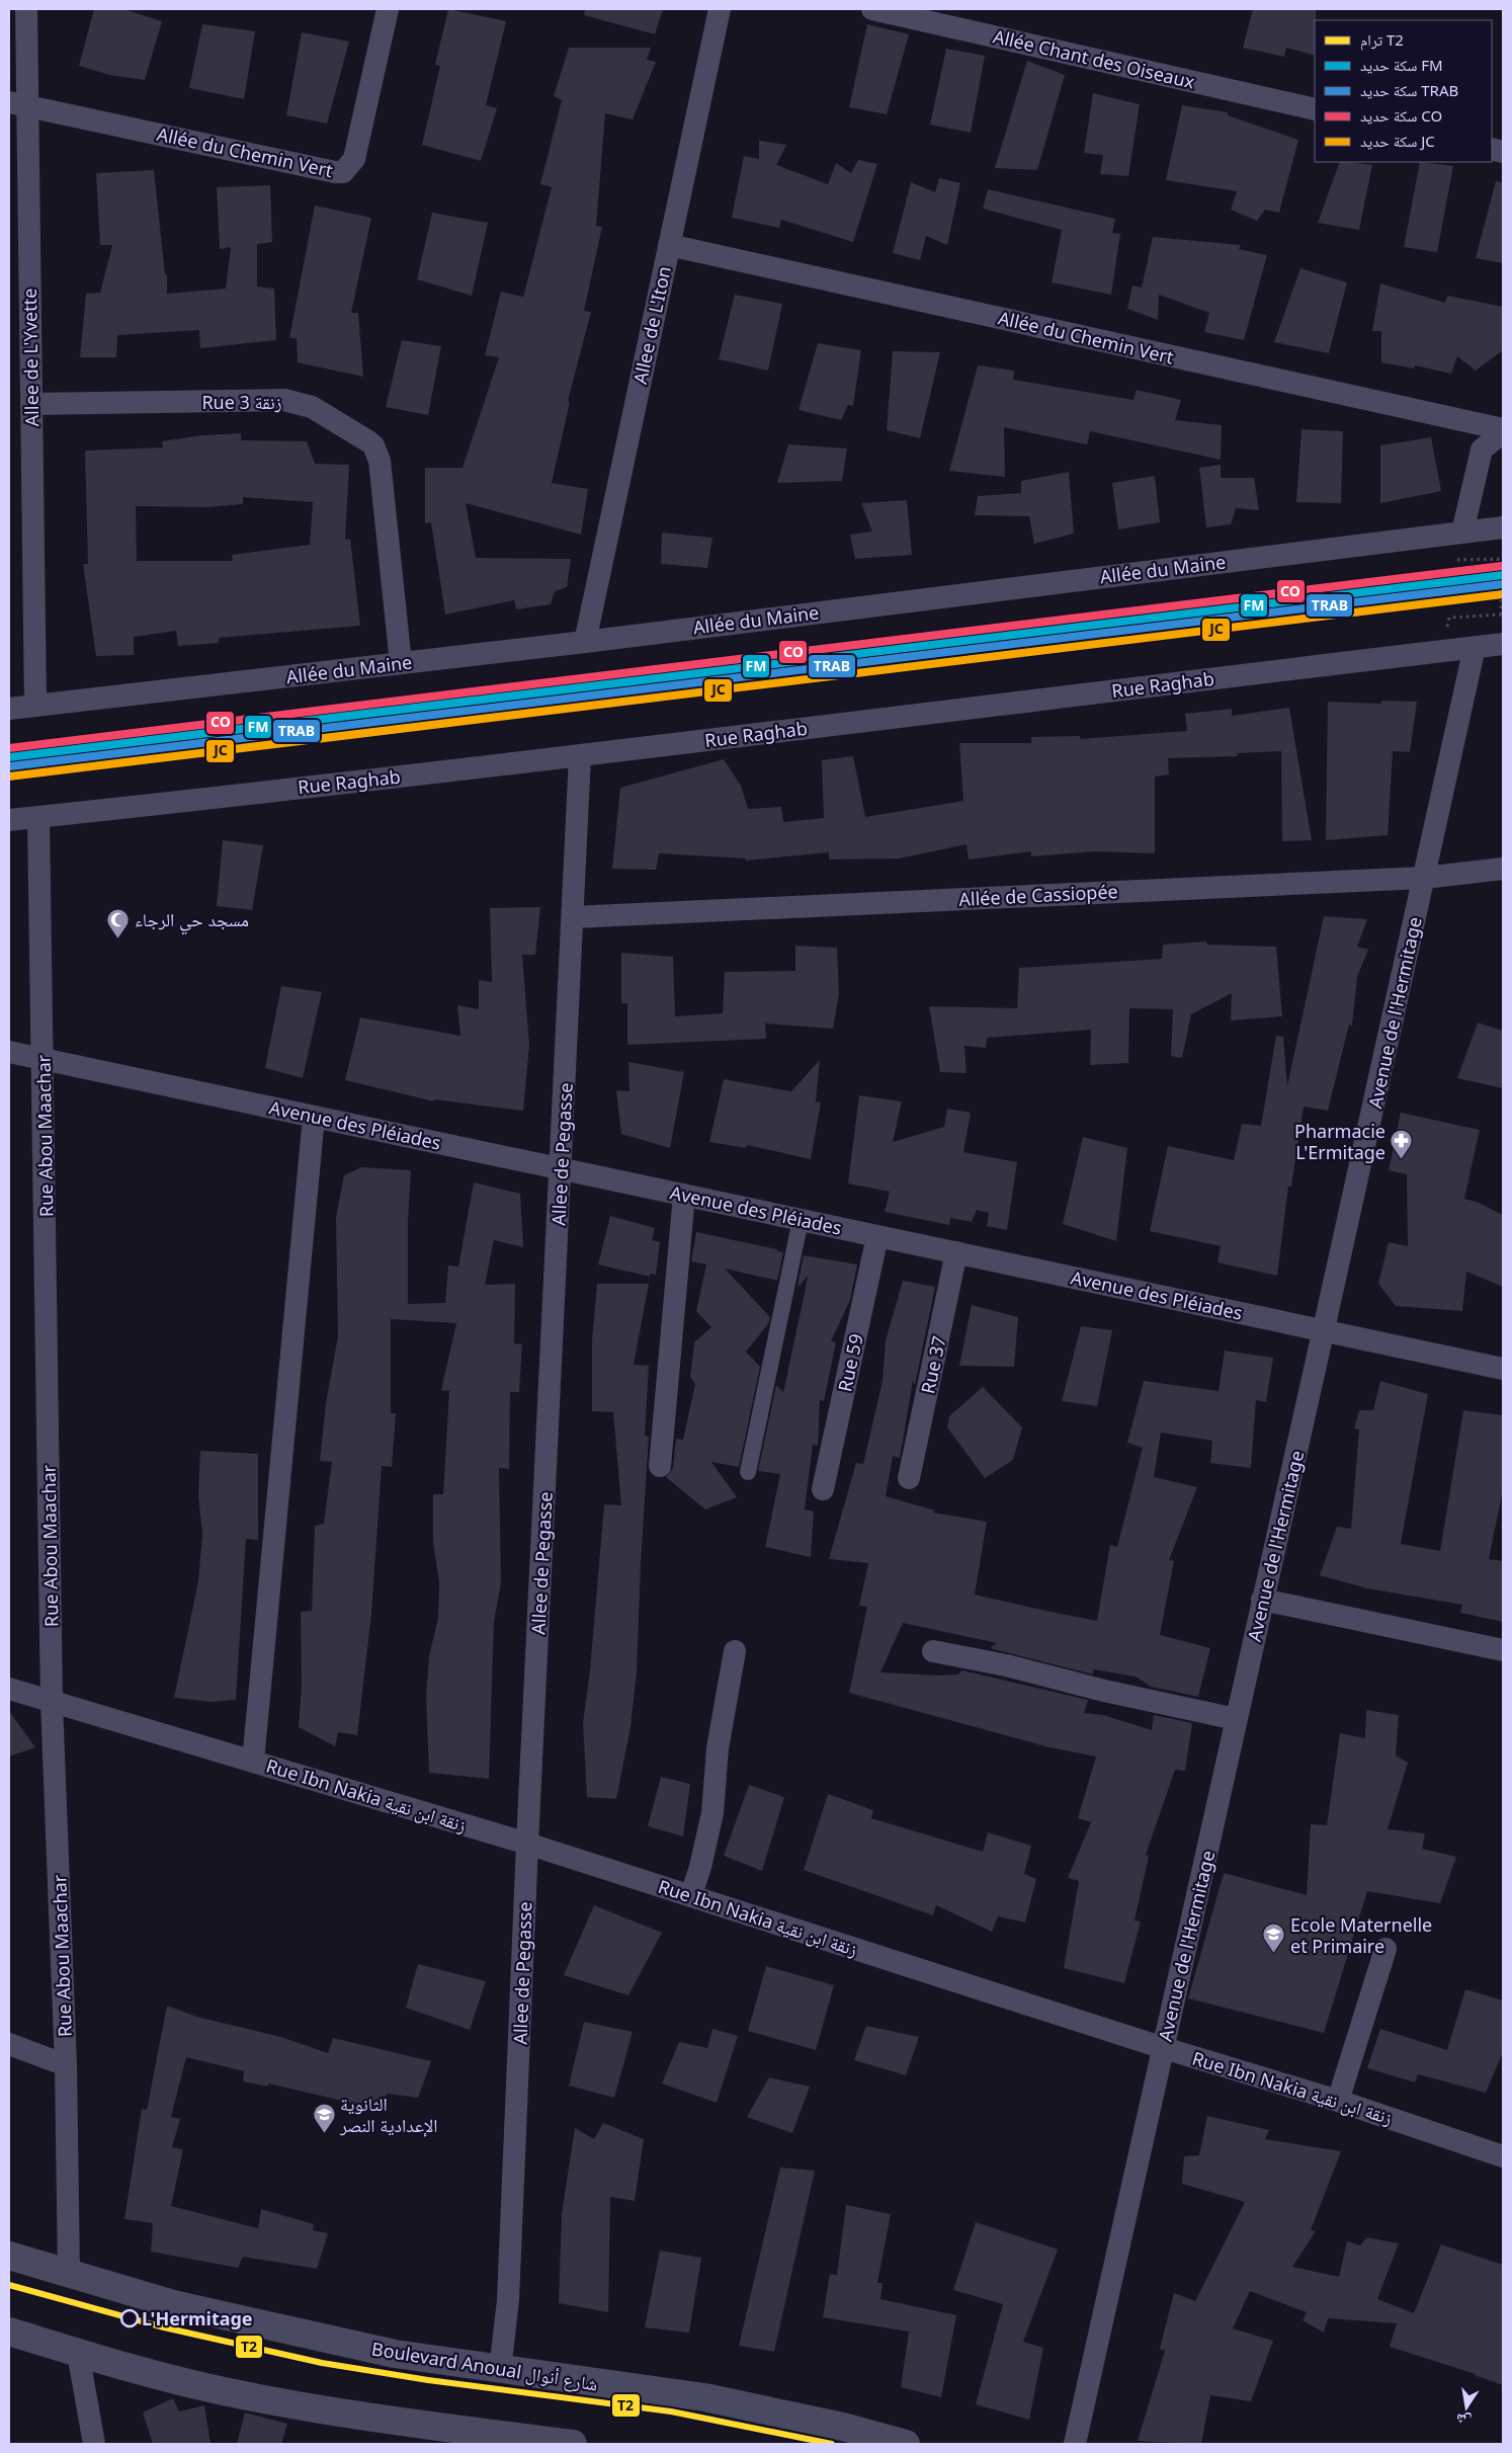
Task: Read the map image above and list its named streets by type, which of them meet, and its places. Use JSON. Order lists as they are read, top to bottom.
{
  "streets": {
    "street": [
      "Allée Chant des Oiseaux",
      "Allée du Chemin Vert",
      "Allee de L'Iton",
      "Allee de L'Yvette",
      "Rue 3 زنقة",
      "Allée du Maine",
      "Rue Raghab",
      "Allée de Cassiopée",
      "Avenue de l'Hermitage",
      "Avenue des Pléiades",
      "Rue Abou Maachar",
      "Allee de Pegasse",
      "Rue 59",
      "Rue 37",
      "Rue Ibn Nakia زنقة ابن نقية",
      "Boulevard Anoual شارع أنوال"
    ]
  },
  "crossings": [
    ["Allée du Chemin Vert", "Allee de L'Iton"],
    ["Allée du Chemin Vert", "Allee de L'Yvette"],
    ["Allee de L'Iton", "Allée du Maine"],
    ["Allee de L'Yvette", "Rue 3 زنقة"],
    ["Allee de L'Yvette", "Allée du Maine"],
    ["Rue 3 زنقة", "Allée du Maine"],
    ["Rue Raghab", "Avenue de l'Hermitage"],
    ["Rue Raghab", "Rue Abou Maachar"],
    ["Rue Raghab", "Allee de Pegasse"],
    ["Allée de Cassiopée", "Avenue de l'Hermitage"],
    ["Allée de Cassiopée", "Allee de Pegasse"],
    ["Avenue de l'Hermitage", "Avenue des Pléiades"],
    ["Avenue de l'Hermitage", "Rue Ibn Nakia زنقة ابن نقية"],
    ["Avenue des Pléiades", "Rue Abou Maachar"],
    ["Avenue des Pléiades", "Allee de Pegasse"],
    ["Avenue des Pléiades", "Rue 59"],
    ["Avenue des Pléiades", "Rue 37"],
    ["Rue Abou Maachar", "Rue Ibn Nakia زنقة ابن نقية"],
    ["Rue Abou Maachar", "Boulevard Anoual شارع أنوال"],
    ["Allee de Pegasse", "Rue Ibn Nakia زنقة ابن نقية"],
    ["Allee de Pegasse", "Boulevard Anoual شارع أنوال"]
  ],
  "places": {
    "mosque": ["مسجد حي الرجاء"],
    "pharmacy": ["Pharmacie L'Ermitage"],
    "school or university": ["Ecole Maternelle et Primaire", "الثانوية الإعدادية النصر"],
    "other": ["L'Hermitage"]
  },
  "lines": [
    "rail line CO",
    "rail line FM",
    "rail line TRAB",
    "rail line JC",
    "tram line T2"
  ],
  "legend": [
    "ترام T2",
    "سكة حديد FM",
    "سكة حديد TRAB",
    "سكة حديد CO",
    "سكة حديد JC"
  ],
  "north": "bottom"
}
